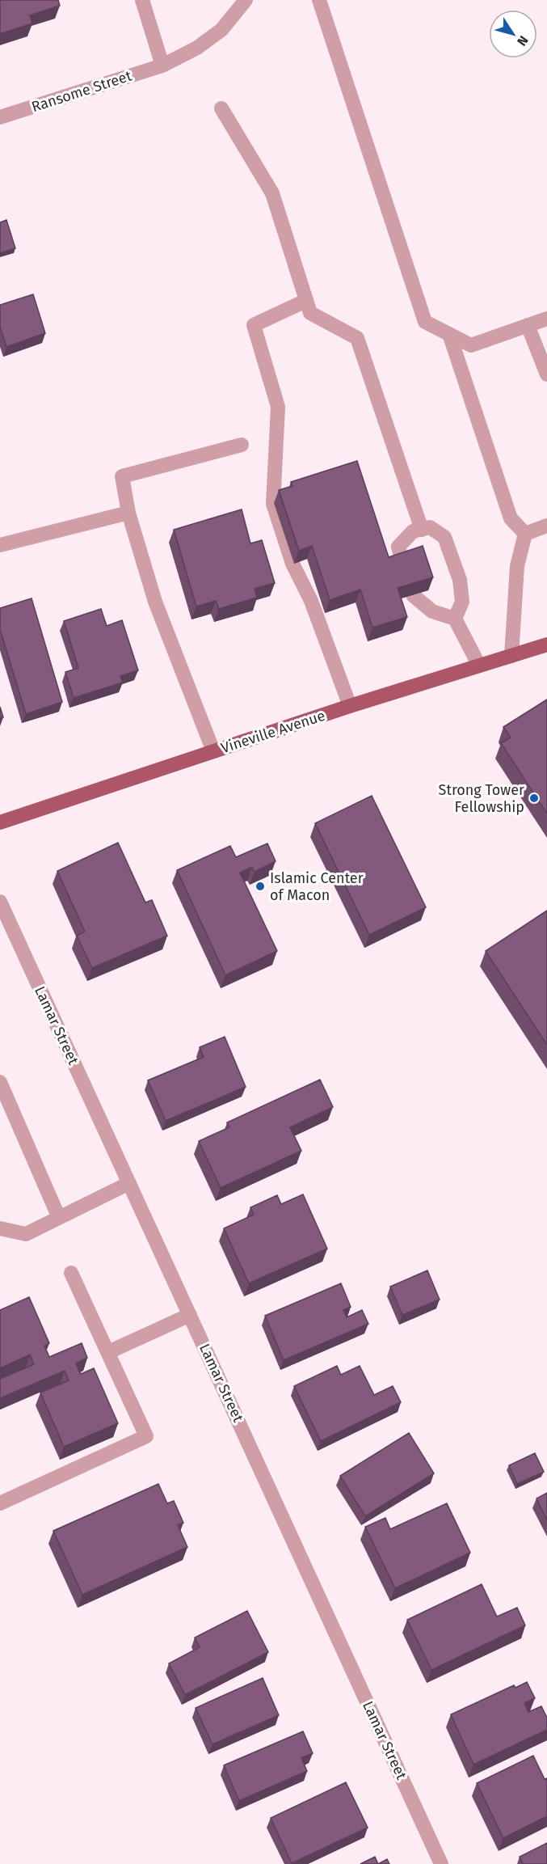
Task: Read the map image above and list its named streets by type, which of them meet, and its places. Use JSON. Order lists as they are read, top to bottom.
{
  "streets": {
    "main road": ["Vineville Avenue"],
    "street": ["Ransome Street", "Lamar Street"]
  },
  "places": ["Strong Tower Fellowship", "Islamic Center of Macon"],
  "north": "bottom right"
}
